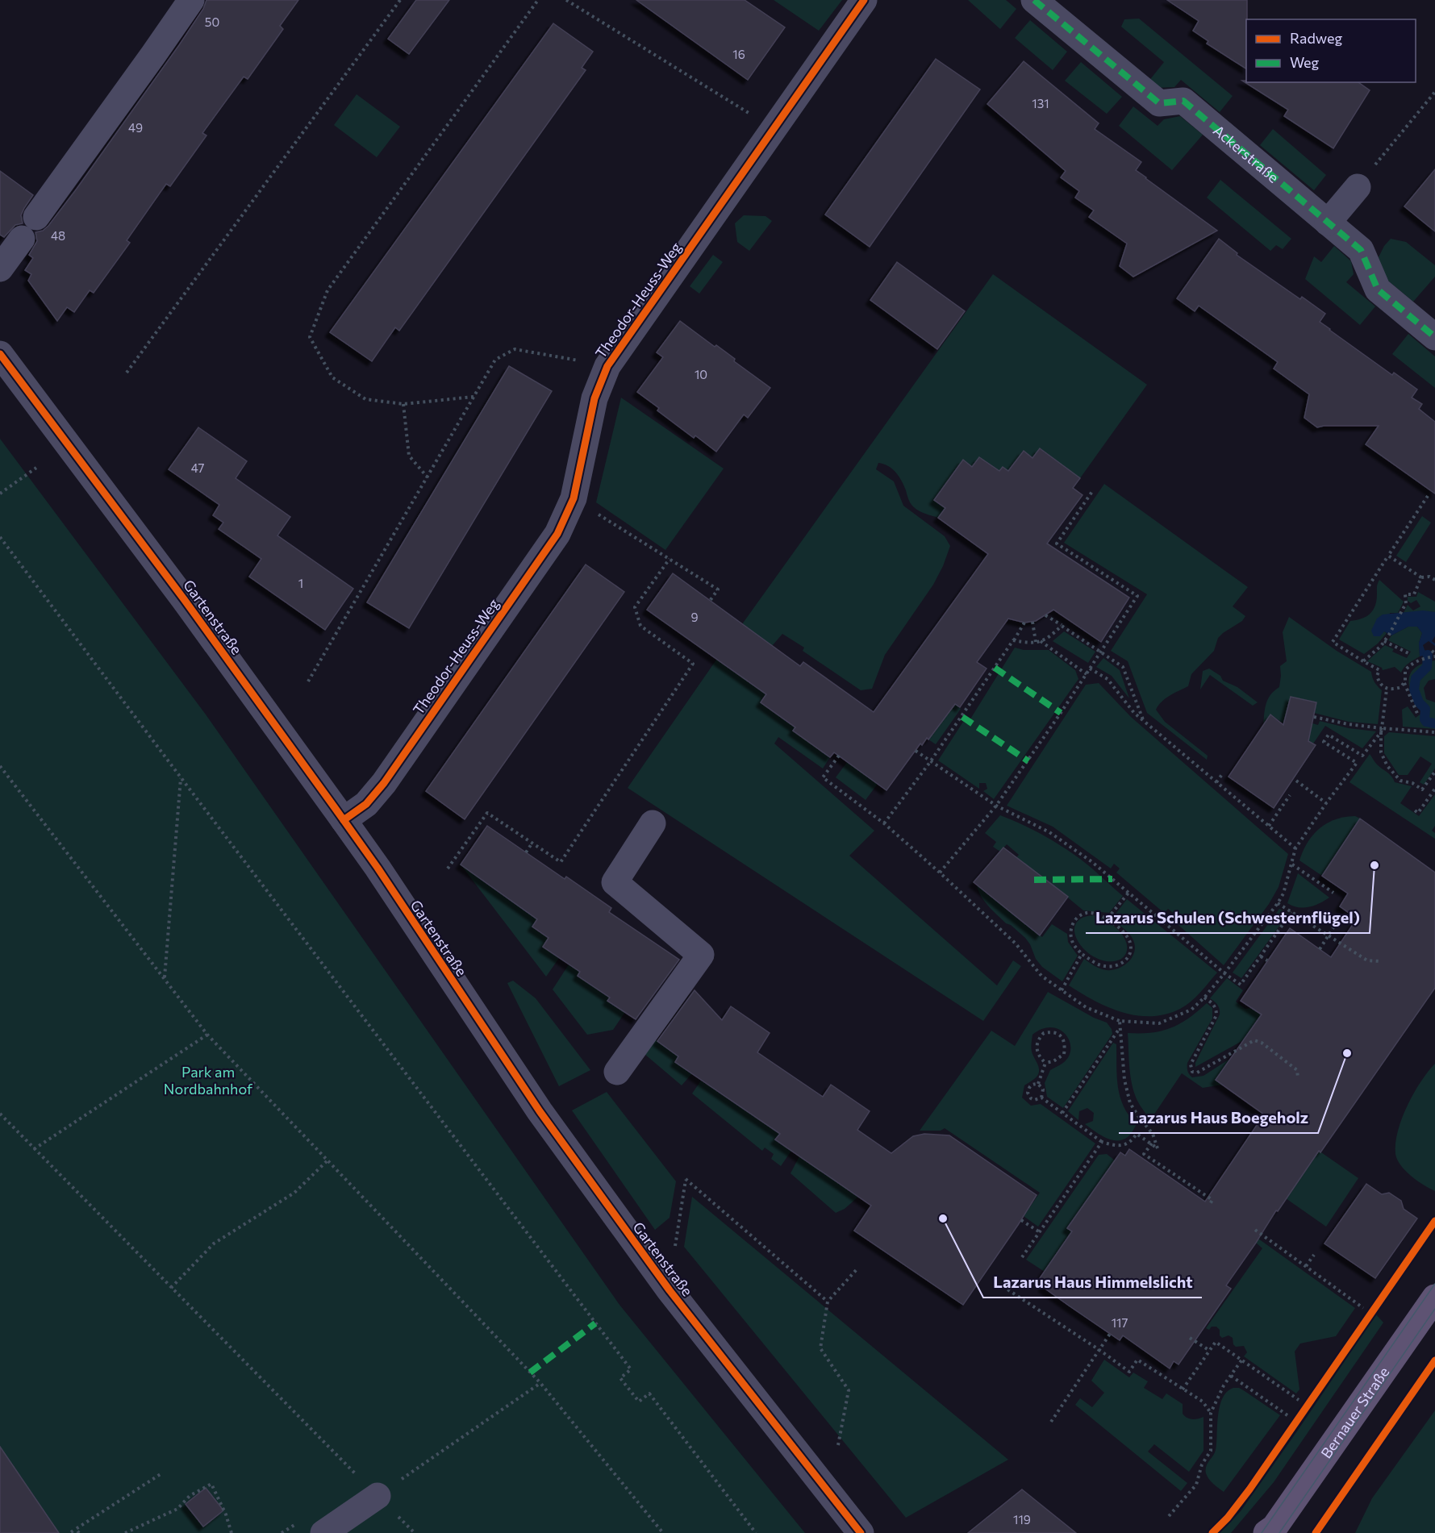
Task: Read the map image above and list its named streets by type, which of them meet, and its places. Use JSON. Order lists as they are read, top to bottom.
{
  "streets": {
    "main road": ["Bernauer Straße"],
    "street": ["Ackerstraße", "Theodor-Heuss-Weg", "Gartenstraße"]
  },
  "crossings": [
    ["Theodor-Heuss-Weg", "Gartenstraße"]
  ],
  "parks": ["Park am Nordbahnhof"],
  "places": ["Lazarus Schulen (Schwesternflügel)", "Lazarus Haus Boegeholz", "Lazarus Haus Himmelslicht"],
  "house_numbers": [
    "50",
    "16",
    "131",
    "49",
    "48",
    "10",
    "47",
    "1",
    "9",
    "117",
    "119"
  ],
  "legend": ["Radweg", "Weg"]
}
